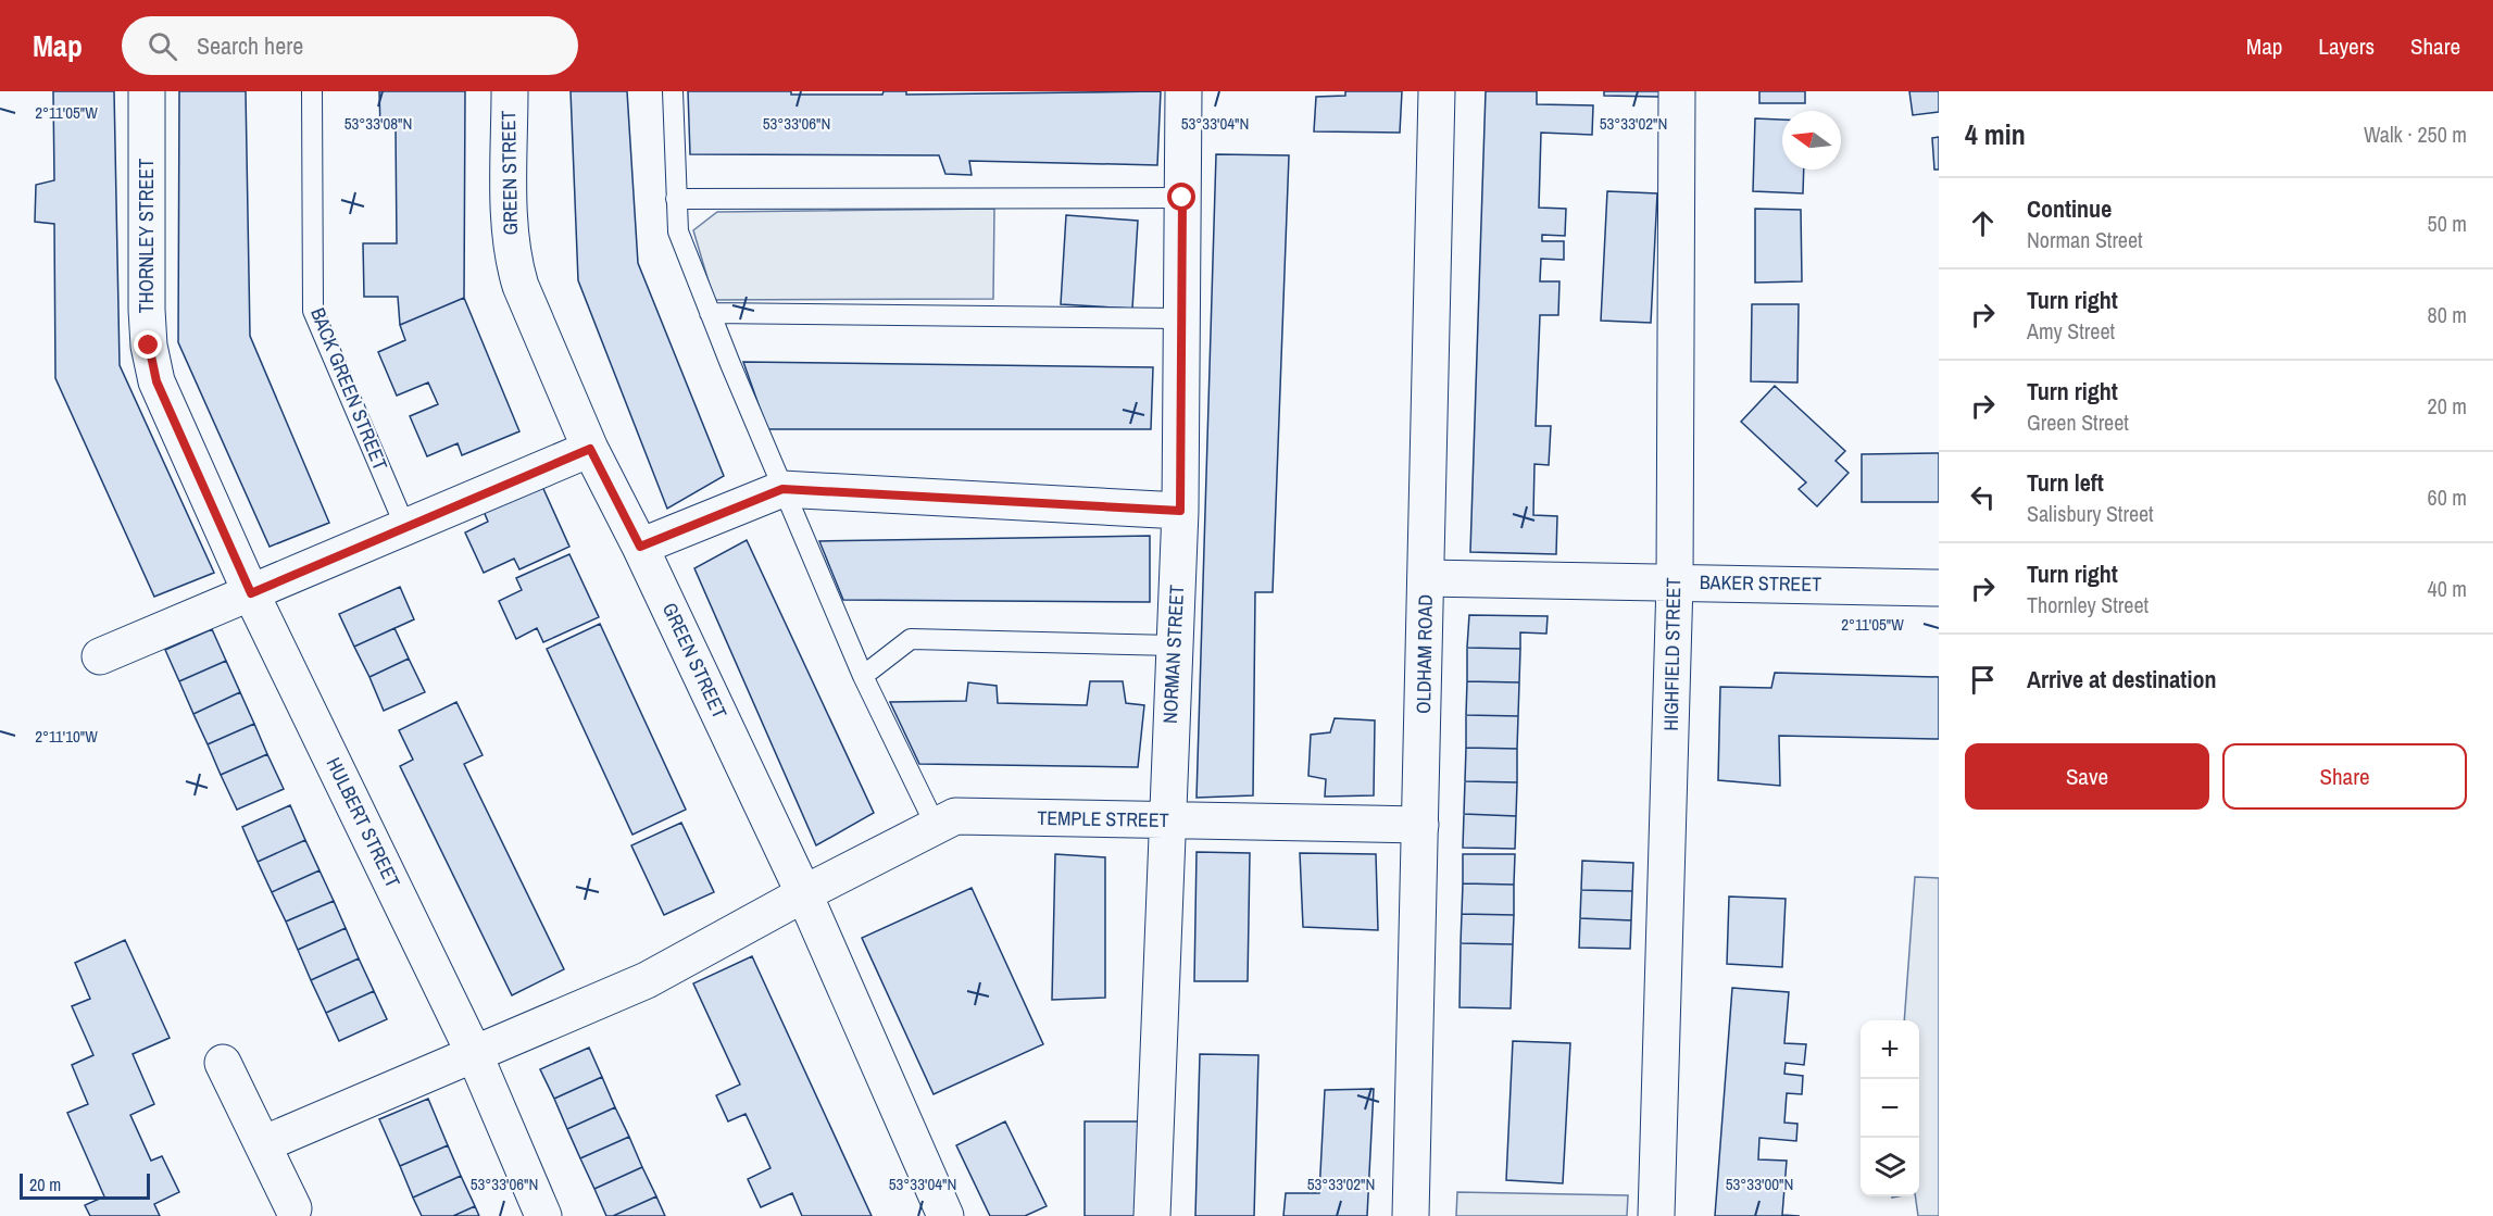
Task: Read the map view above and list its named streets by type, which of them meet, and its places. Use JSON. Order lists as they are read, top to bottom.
{
  "streets": {
    "street": [
      "GREEN STREET",
      "THORNLEY STREET",
      "BAKER STREET",
      "NORMAN STREET",
      "OLDHAM ROAD",
      "HIGHFIELD STREET",
      "TEMPLE STREET",
      "HULBERT STREET"
    ],
    "lane": ["BACK GREEN STREET"]
  },
  "crossings": [
    ["GREEN STREET", "TEMPLE STREET"],
    ["THORNLEY STREET", "HULBERT STREET"],
    ["BAKER STREET", "OLDHAM ROAD"],
    ["BAKER STREET", "HIGHFIELD STREET"],
    ["NORMAN STREET", "TEMPLE STREET"],
    ["OLDHAM ROAD", "TEMPLE STREET"]
  ],
  "scale_bar": "20 m",
  "north": "left",
  "page": {
    "header": "Map",
    "search": "Search here",
    "nav": ["Map", "Layers", "Share"],
    "heading": ["4 min", "Walk · 250 m"],
    "list": [
      ["Continue", "Norman Street", "50 m"],
      ["Turn right", "Amy Street", "80 m"],
      ["Turn right", "Green Street", "20 m"],
      ["Turn left", "Salisbury Street", "60 m"],
      ["Turn right", "Thornley Street", "40 m"],
      "Arrive at destination"
    ],
    "buttons": ["Save", "Share"],
    "map_buttons": ["+", "−"],
    "scale": "20 m"
  },
  "coordinates": [
    "2°11'05\"W",
    "53°33'08\"N",
    "53°33'06\"N",
    "53°33'04\"N",
    "53°33'02\"N",
    "2°11'10\"W",
    "53°33'00\"N"
  ]
}
